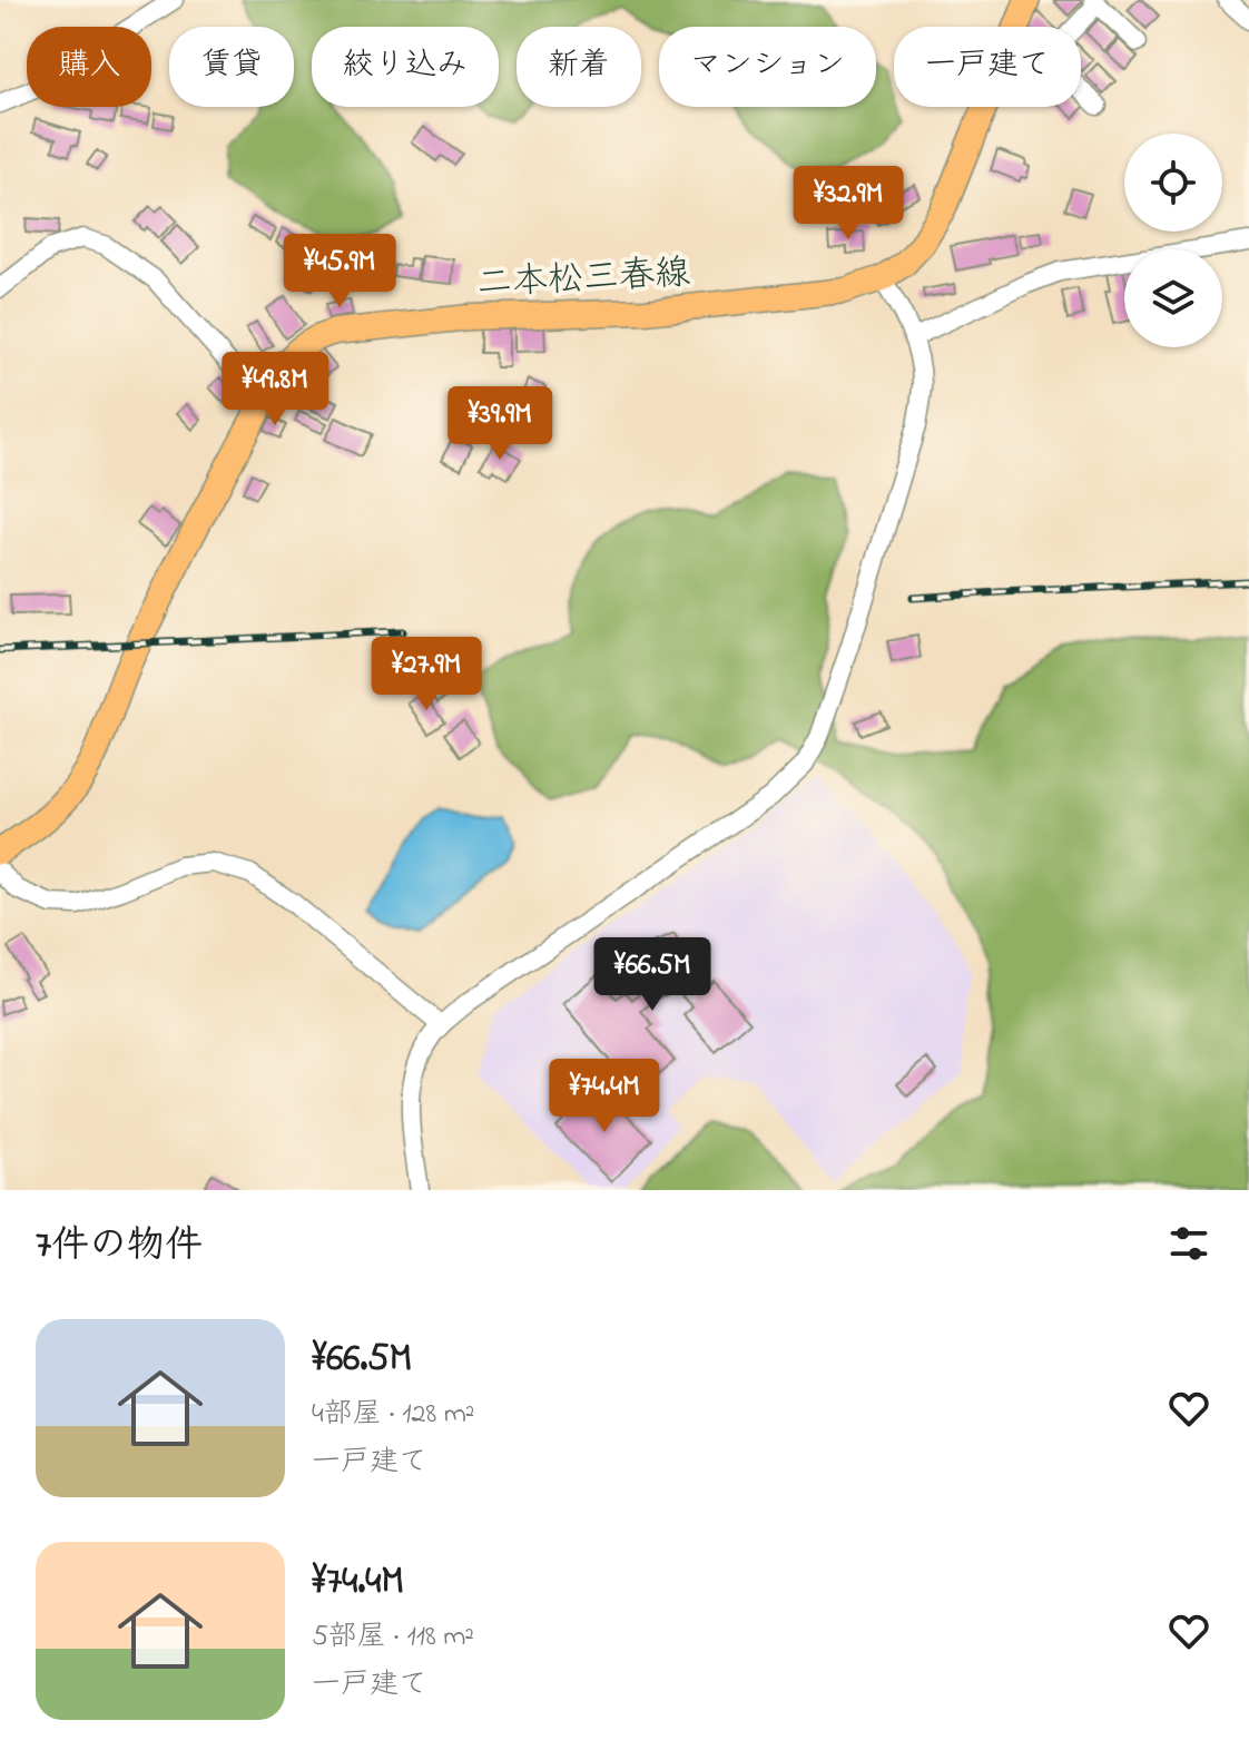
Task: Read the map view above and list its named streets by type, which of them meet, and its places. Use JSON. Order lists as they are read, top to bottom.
{
  "streets": {
    "main road": ["二本松三春線"]
  },
  "page": {
    "chip": [
      "購入",
      "賃貸",
      "絞り込み",
      "新着",
      "マンション",
      "一戸建て"
    ],
    "price": [
      "¥32.9M",
      "¥45.9M",
      "¥49.8M",
      "¥39.9M",
      "¥27.9M",
      "¥66.5M",
      "¥74.4M"
    ],
    "heading": "7件の物件",
    "list": [
      {
        "name": "¥66.5M",
        "note": "4部屋 · 128 m² · 一戸建て"
      },
      {
        "name": "¥74.4M",
        "note": "5部屋 · 118 m² · 一戸建て"
      }
    ]
  }
}
